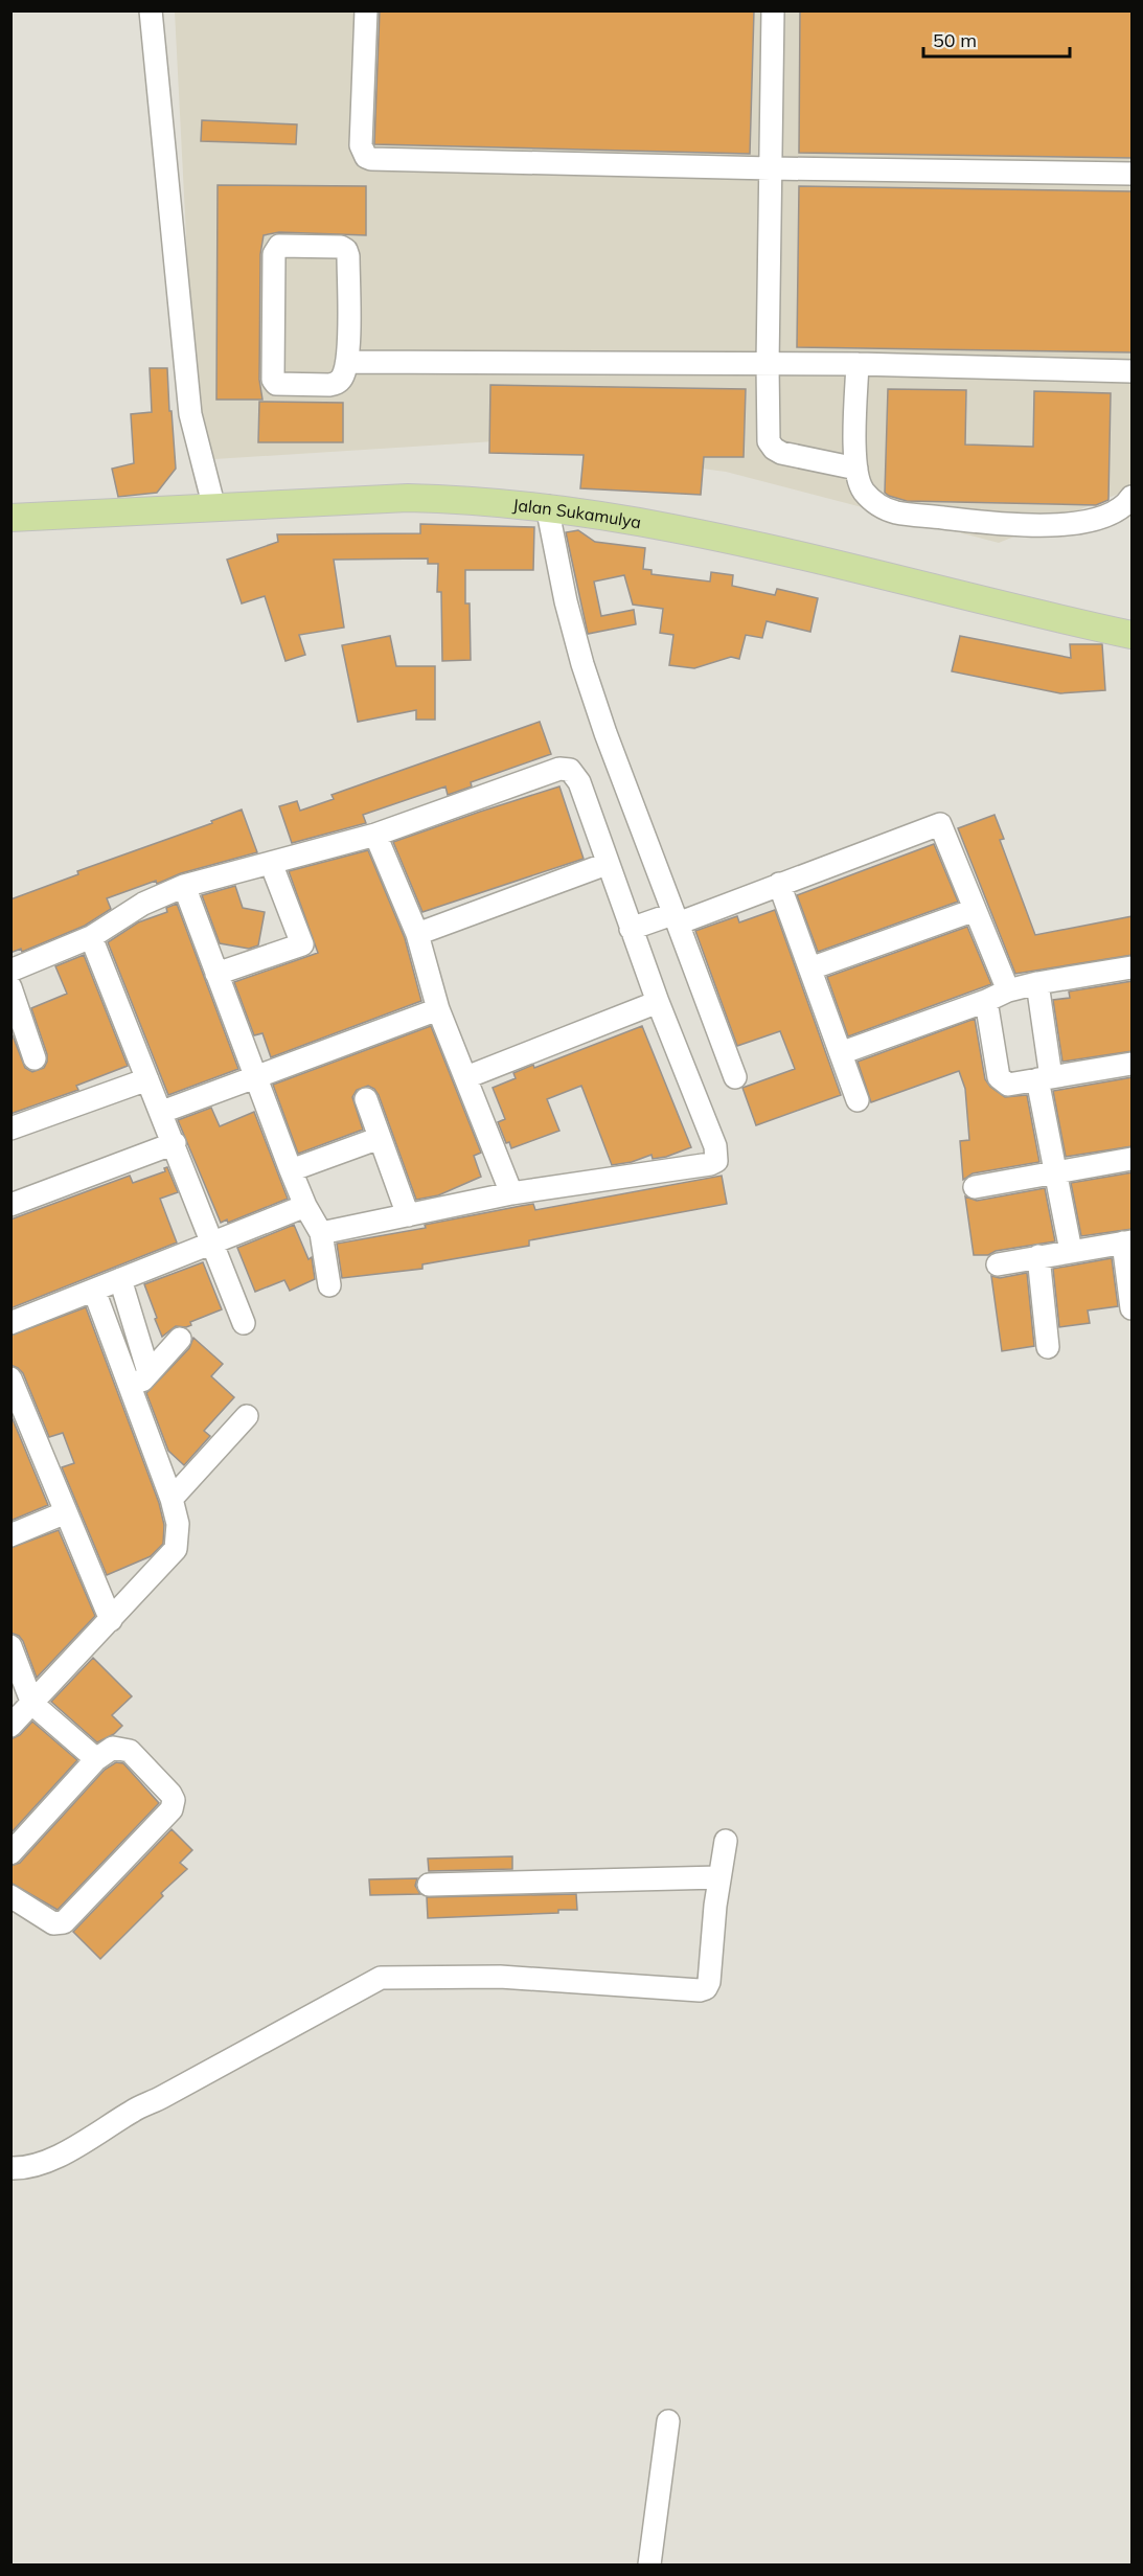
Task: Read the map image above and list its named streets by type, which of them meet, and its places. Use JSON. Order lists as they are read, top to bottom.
{
  "streets": {
    "main road": ["Jalan Sukamulya"]
  },
  "scale_bar": "50 m"
}
